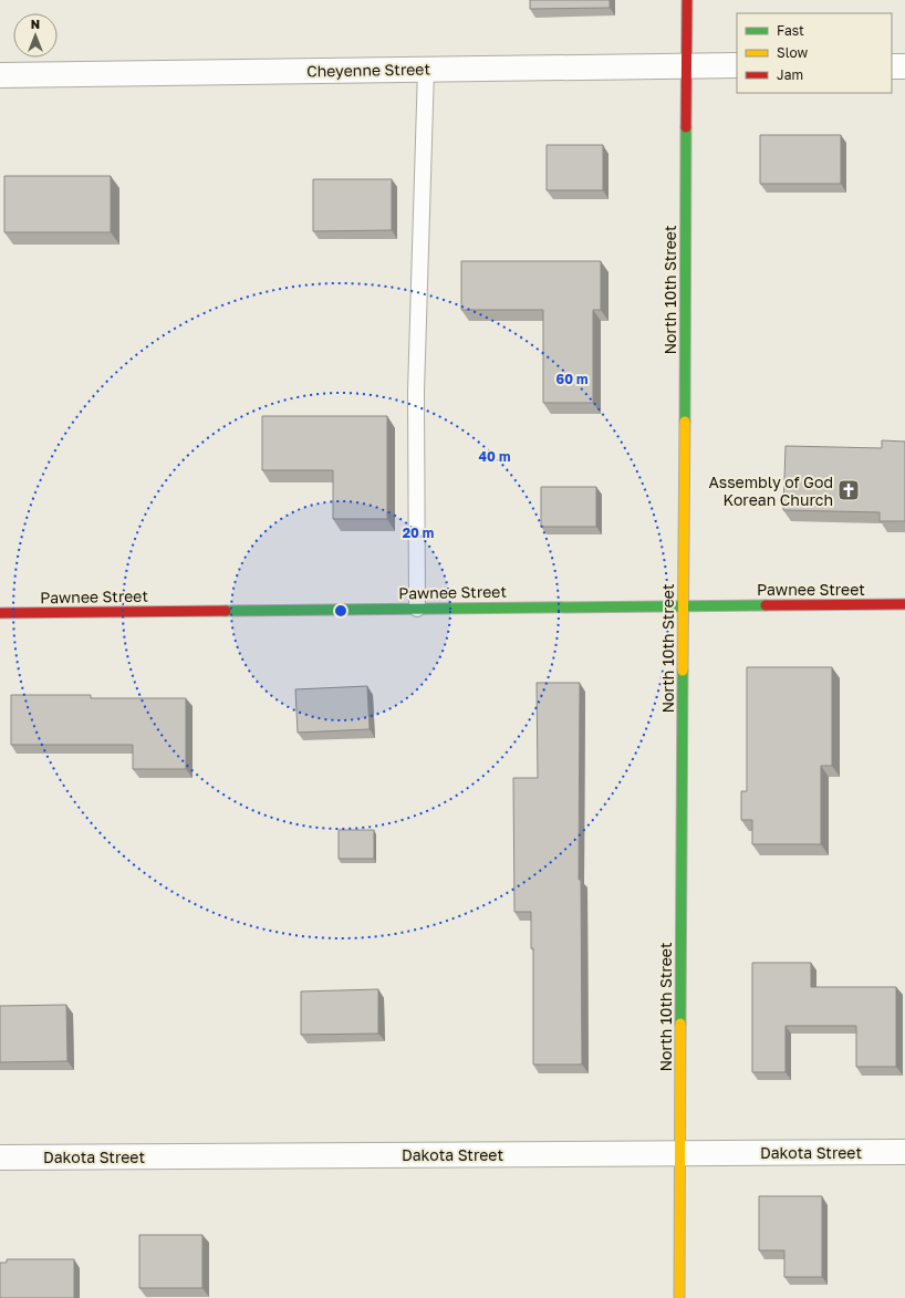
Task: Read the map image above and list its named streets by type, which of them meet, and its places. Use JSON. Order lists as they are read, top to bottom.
{
  "streets": {
    "street": [
      "Cheyenne Street",
      "North 10th Street",
      "Pawnee Street",
      "Dakota Street"
    ]
  },
  "crossings": [
    ["Cheyenne Street", "North 10th Street"],
    ["North 10th Street", "Pawnee Street"],
    ["North 10th Street", "Dakota Street"]
  ],
  "places": {
    "church": ["Assembly of God Korean Church"]
  },
  "legend": ["Fast", "Slow", "Jam"],
  "north": "top",
  "rings": ["60 m", "40 m", "20 m"]
}
